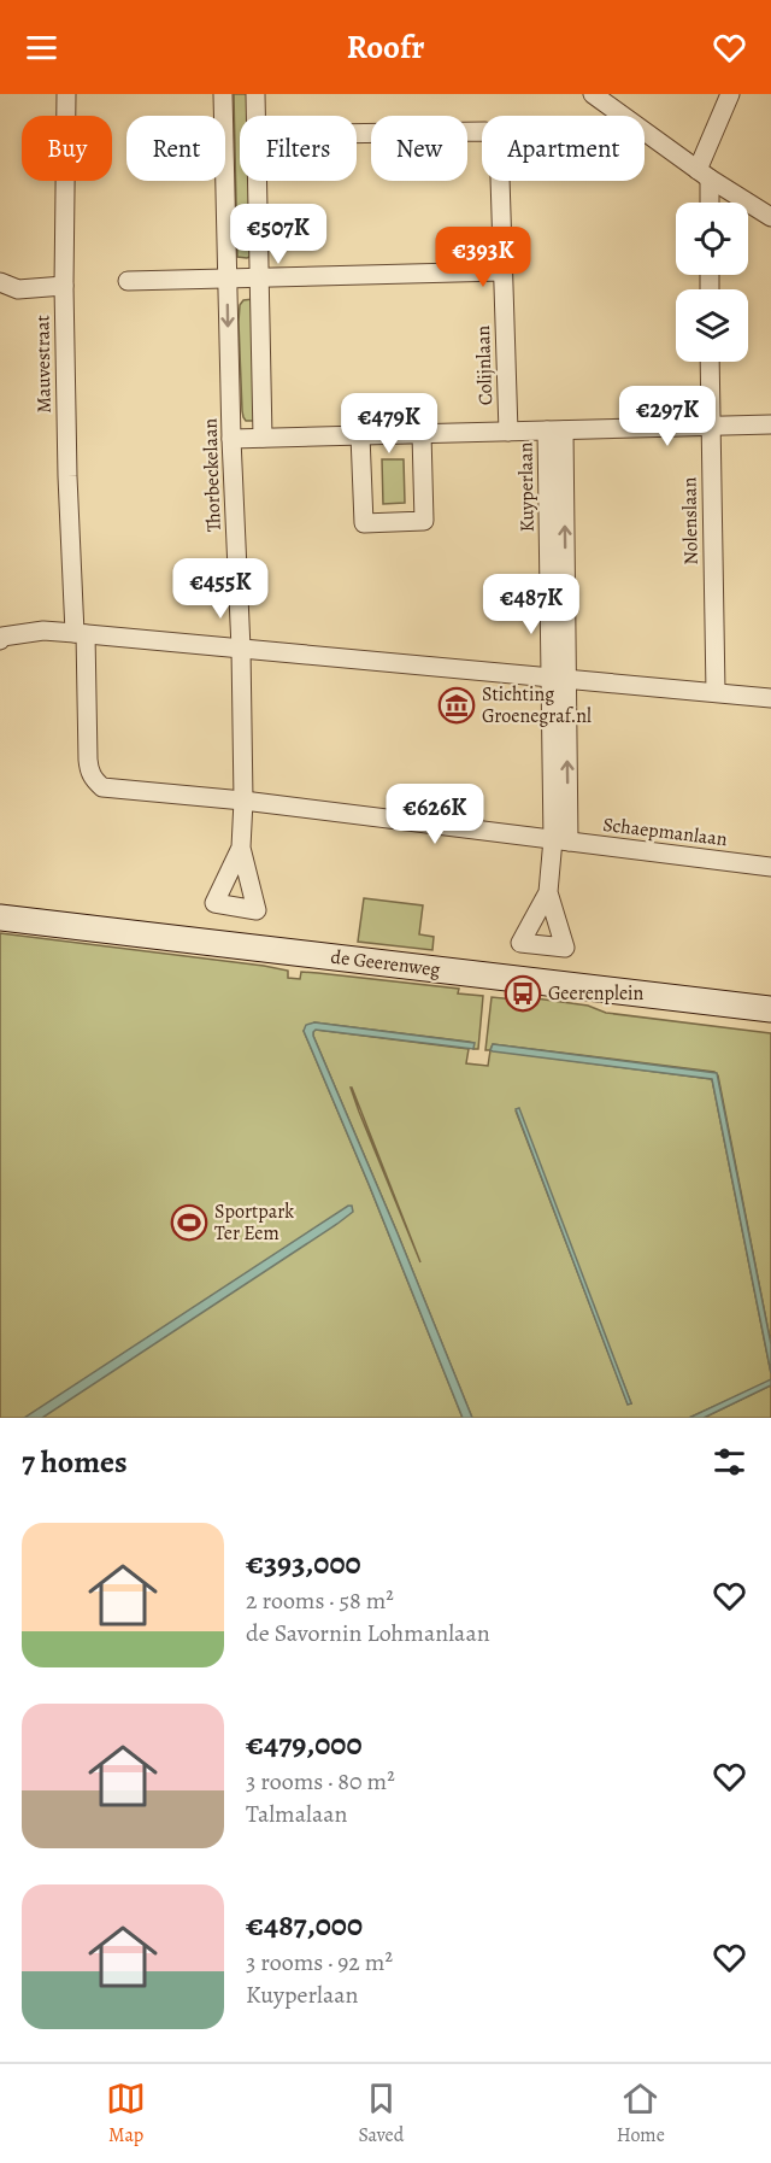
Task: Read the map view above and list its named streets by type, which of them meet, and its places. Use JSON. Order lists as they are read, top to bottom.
{
  "streets": {
    "main road": ["de Geerenweg"],
    "street": [
      "Mauvestraat",
      "Colijnlaan",
      "Thorbeckelaan",
      "Kuyperlaan",
      "Nolenslaan",
      "Schaepmanlaan"
    ]
  },
  "crossings": [
    ["Mauvestraat", "Schaepmanlaan"],
    ["Thorbeckelaan", "Schaepmanlaan"],
    ["Kuyperlaan", "Schaepmanlaan"]
  ],
  "places": {
    "museum": ["Stichting Groenegraf.nl"],
    "bus stop": ["Geerenplein"],
    "sports": ["Sportpark Ter Eem"]
  },
  "page": {
    "header": "Roofr",
    "chip": [
      "Buy",
      "Rent",
      "Filters",
      "New",
      "Apartment"
    ],
    "price": [
      "€507K",
      "€393K",
      "€297K",
      "€479K",
      "€455K",
      "€487K",
      "€626K"
    ],
    "heading": "7 homes",
    "list": [
      {
        "name": "€393,000",
        "note": "2 rooms · 58 m² · de Savornin Lohmanlaan"
      },
      {
        "name": "€479,000",
        "note": "3 rooms · 80 m² · Talmalaan"
      },
      {
        "name": "€487,000",
        "note": "3 rooms · 92 m² · Kuyperlaan"
      }
    ],
    "tabs": ["Map", "Saved", "Home"]
  }
}
